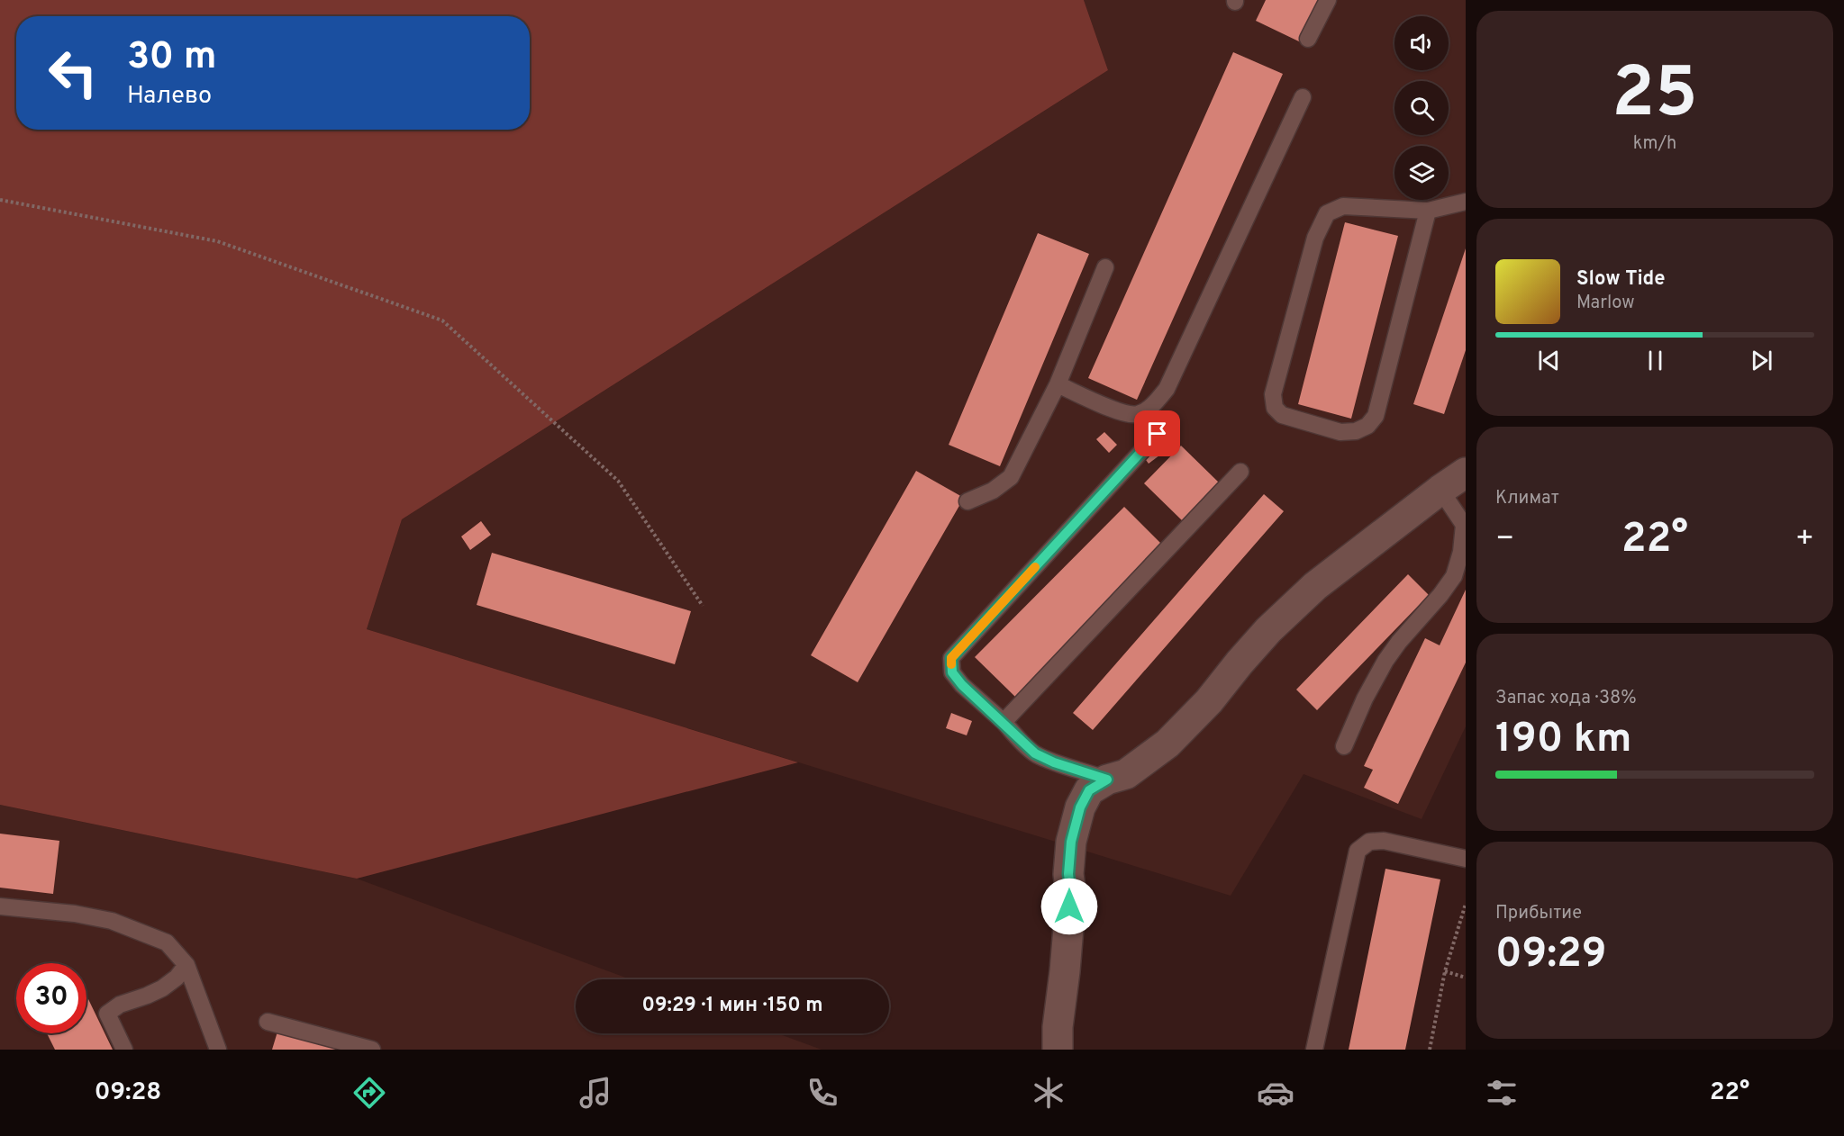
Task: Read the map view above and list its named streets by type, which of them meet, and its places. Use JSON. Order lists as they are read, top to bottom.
{
  "page": {
    "tile": [
      ["25", "km/h"],
      "Климат",
      ["Запас хода · 38%", "190 km"],
      ["Прибытие", "09:29"]
    ],
    "turn": ["30 m", "Налево"],
    "song": ["Slow Tide", "Marlow"],
    "heat": ["−", "22°", "+"],
    "limit": "30",
    "trip": "09:29 · 1 мин · 150 m",
    "tabs": ["09:28", "22°"]
  }
}
